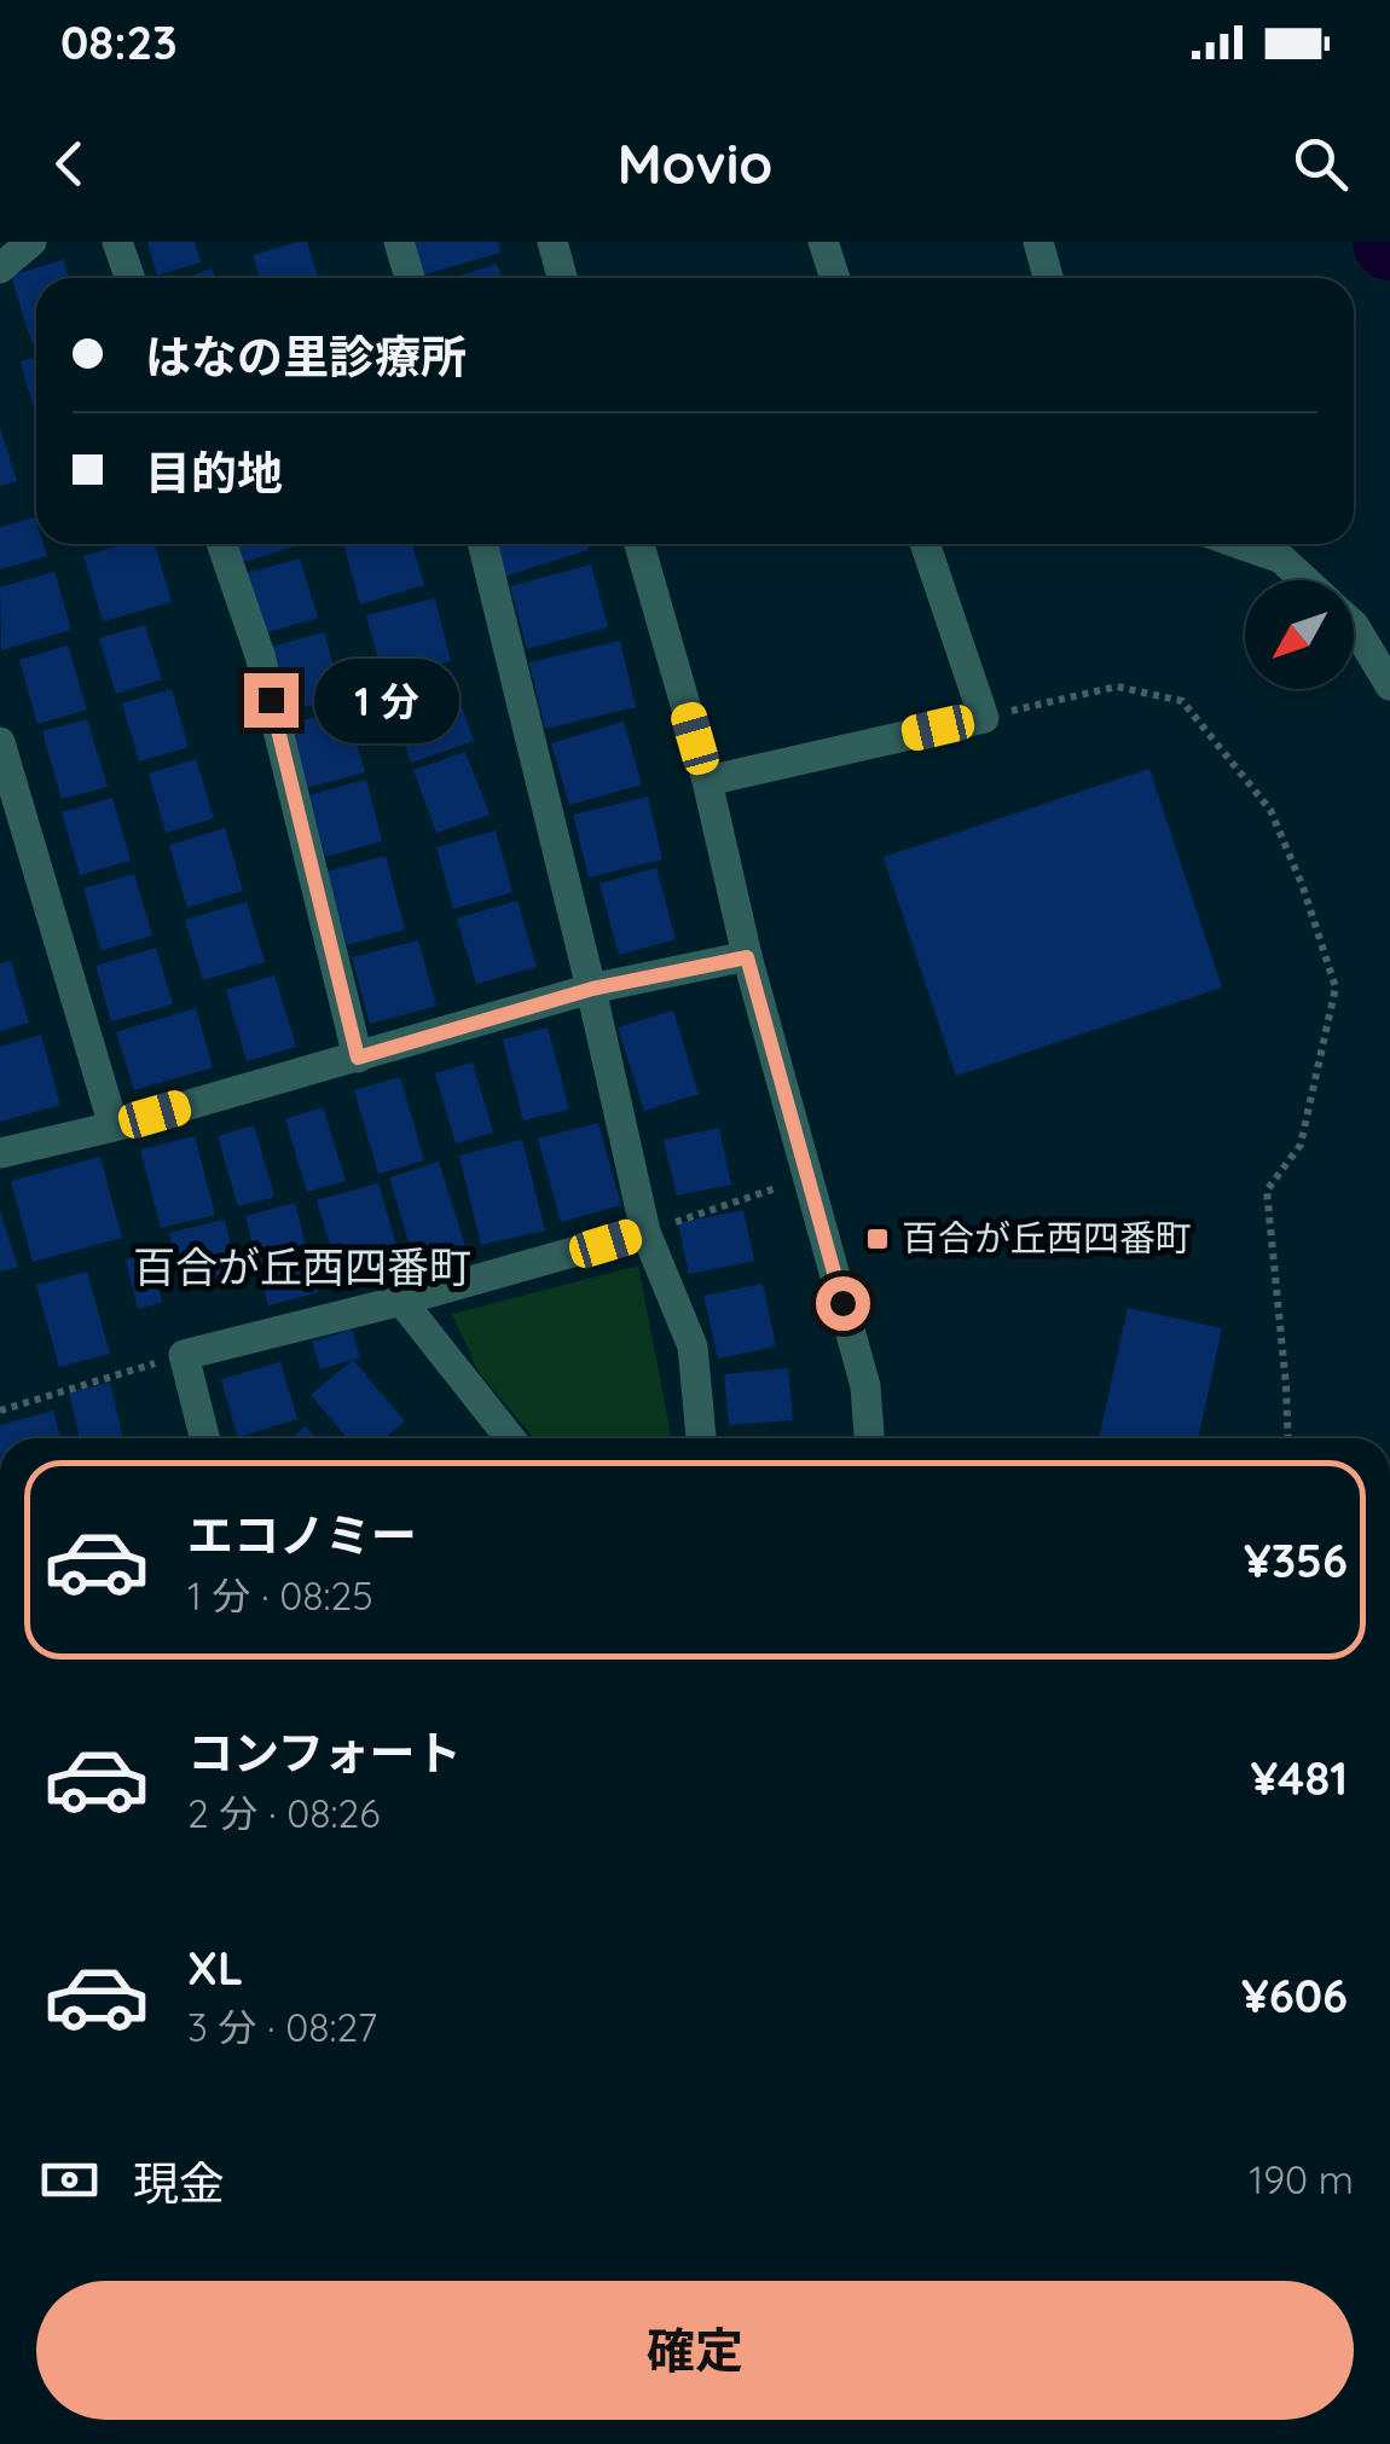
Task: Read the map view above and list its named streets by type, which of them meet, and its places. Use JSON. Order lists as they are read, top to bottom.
{
  "districts": ["百合が丘西四番町"],
  "places": {
    "transit": ["百合が丘西四番町"]
  },
  "north": "bottom left",
  "page": {
    "status": "08:23",
    "header": "Movio",
    "banner": ["はなの里診療所", "目的地"],
    "bubble": "1 分",
    "list": [
      {
        "name": "エコノミー",
        "note": "1 分 · 08:25",
        "value": "¥356"
      },
      {
        "name": "コンフォート",
        "note": "2 分 · 08:26",
        "value": "¥481"
      },
      {
        "name": "XL",
        "note": "3 分 · 08:27",
        "value": "¥606"
      }
    ],
    "pay": ["現金", "190 m"],
    "buttons": "確定"
  }
}
